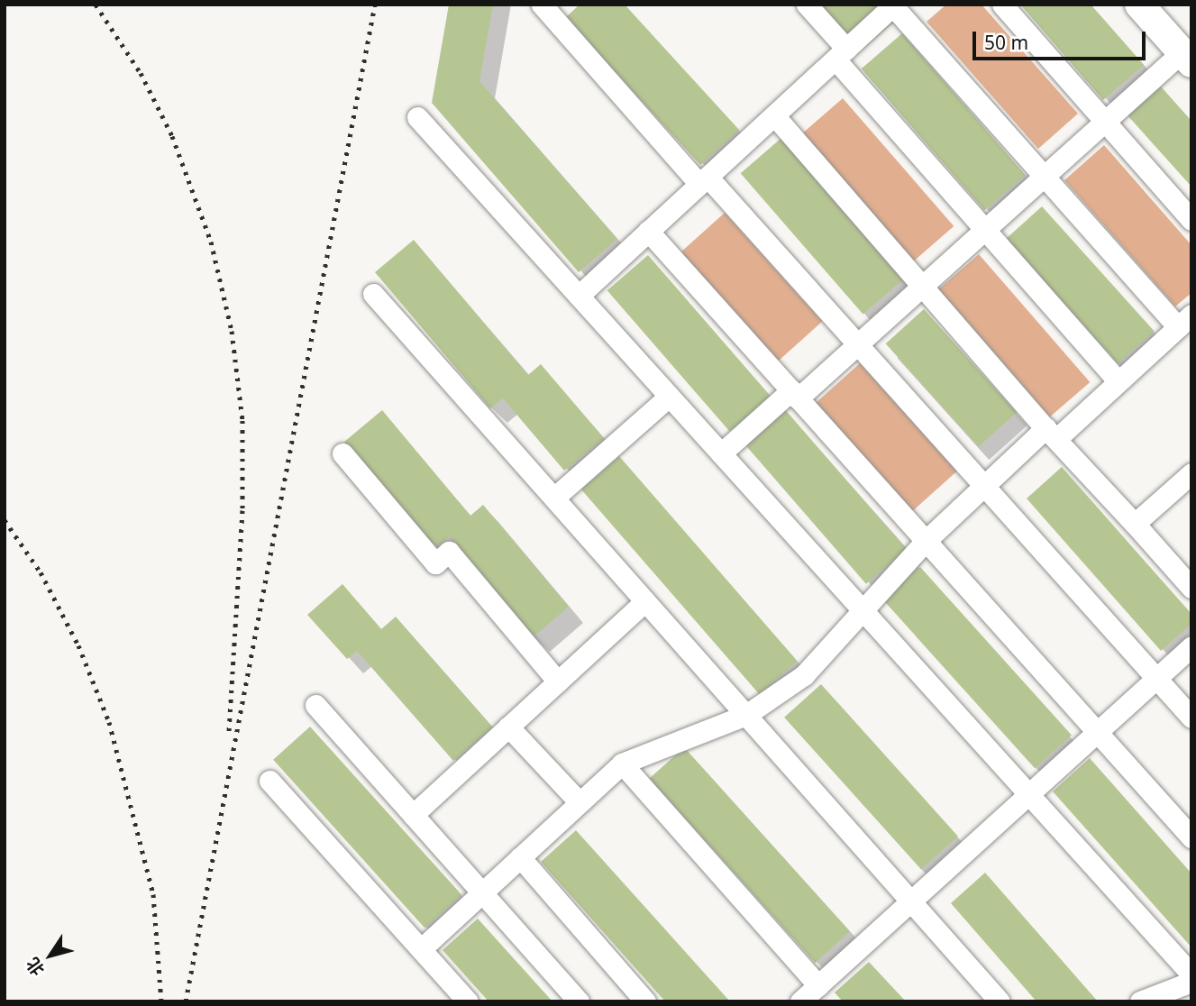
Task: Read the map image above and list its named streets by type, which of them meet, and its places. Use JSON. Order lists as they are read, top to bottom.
{
  "scale_bar": "50 m",
  "north": "bottom left"
}
